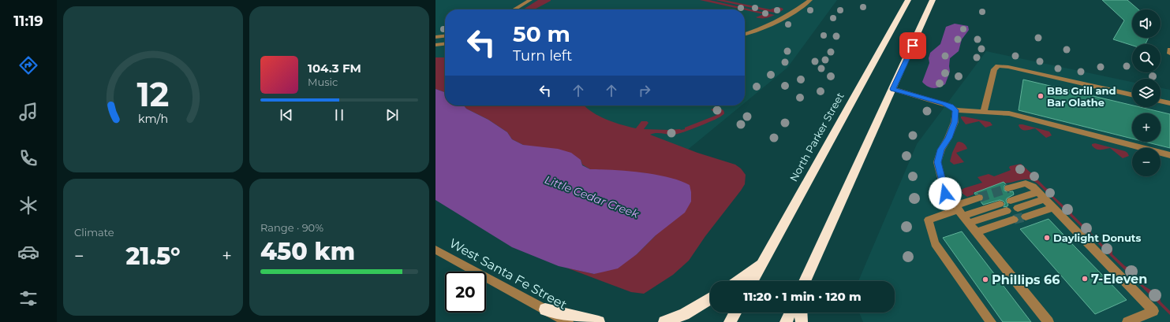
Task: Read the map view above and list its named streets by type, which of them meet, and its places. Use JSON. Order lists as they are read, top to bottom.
{
  "streets": {
    "highway": ["North Parker Street"],
    "street": ["West Santa Fe Street"]
  },
  "water": ["Little Cedar Creek"],
  "places": [
    "BBs Grill and Bar Olathe",
    "Daylight Donuts",
    "7-Eleven",
    "Phillips 66"
  ],
  "page": {
    "tabs": "11:19",
    "map_buttons": ["+", "−"],
    "turn": ["50 m", "Turn left"],
    "song": ["104.3 FM", "Music"],
    "tile": [
      "Climate",
      ["Range · 90%", "450 km"]
    ],
    "heat": ["−", "21.5°", "+"],
    "limit": "20",
    "trip": "11:20 · 1 min · 120 m",
    "gauge": ["12", "km/h"]
  }
}
